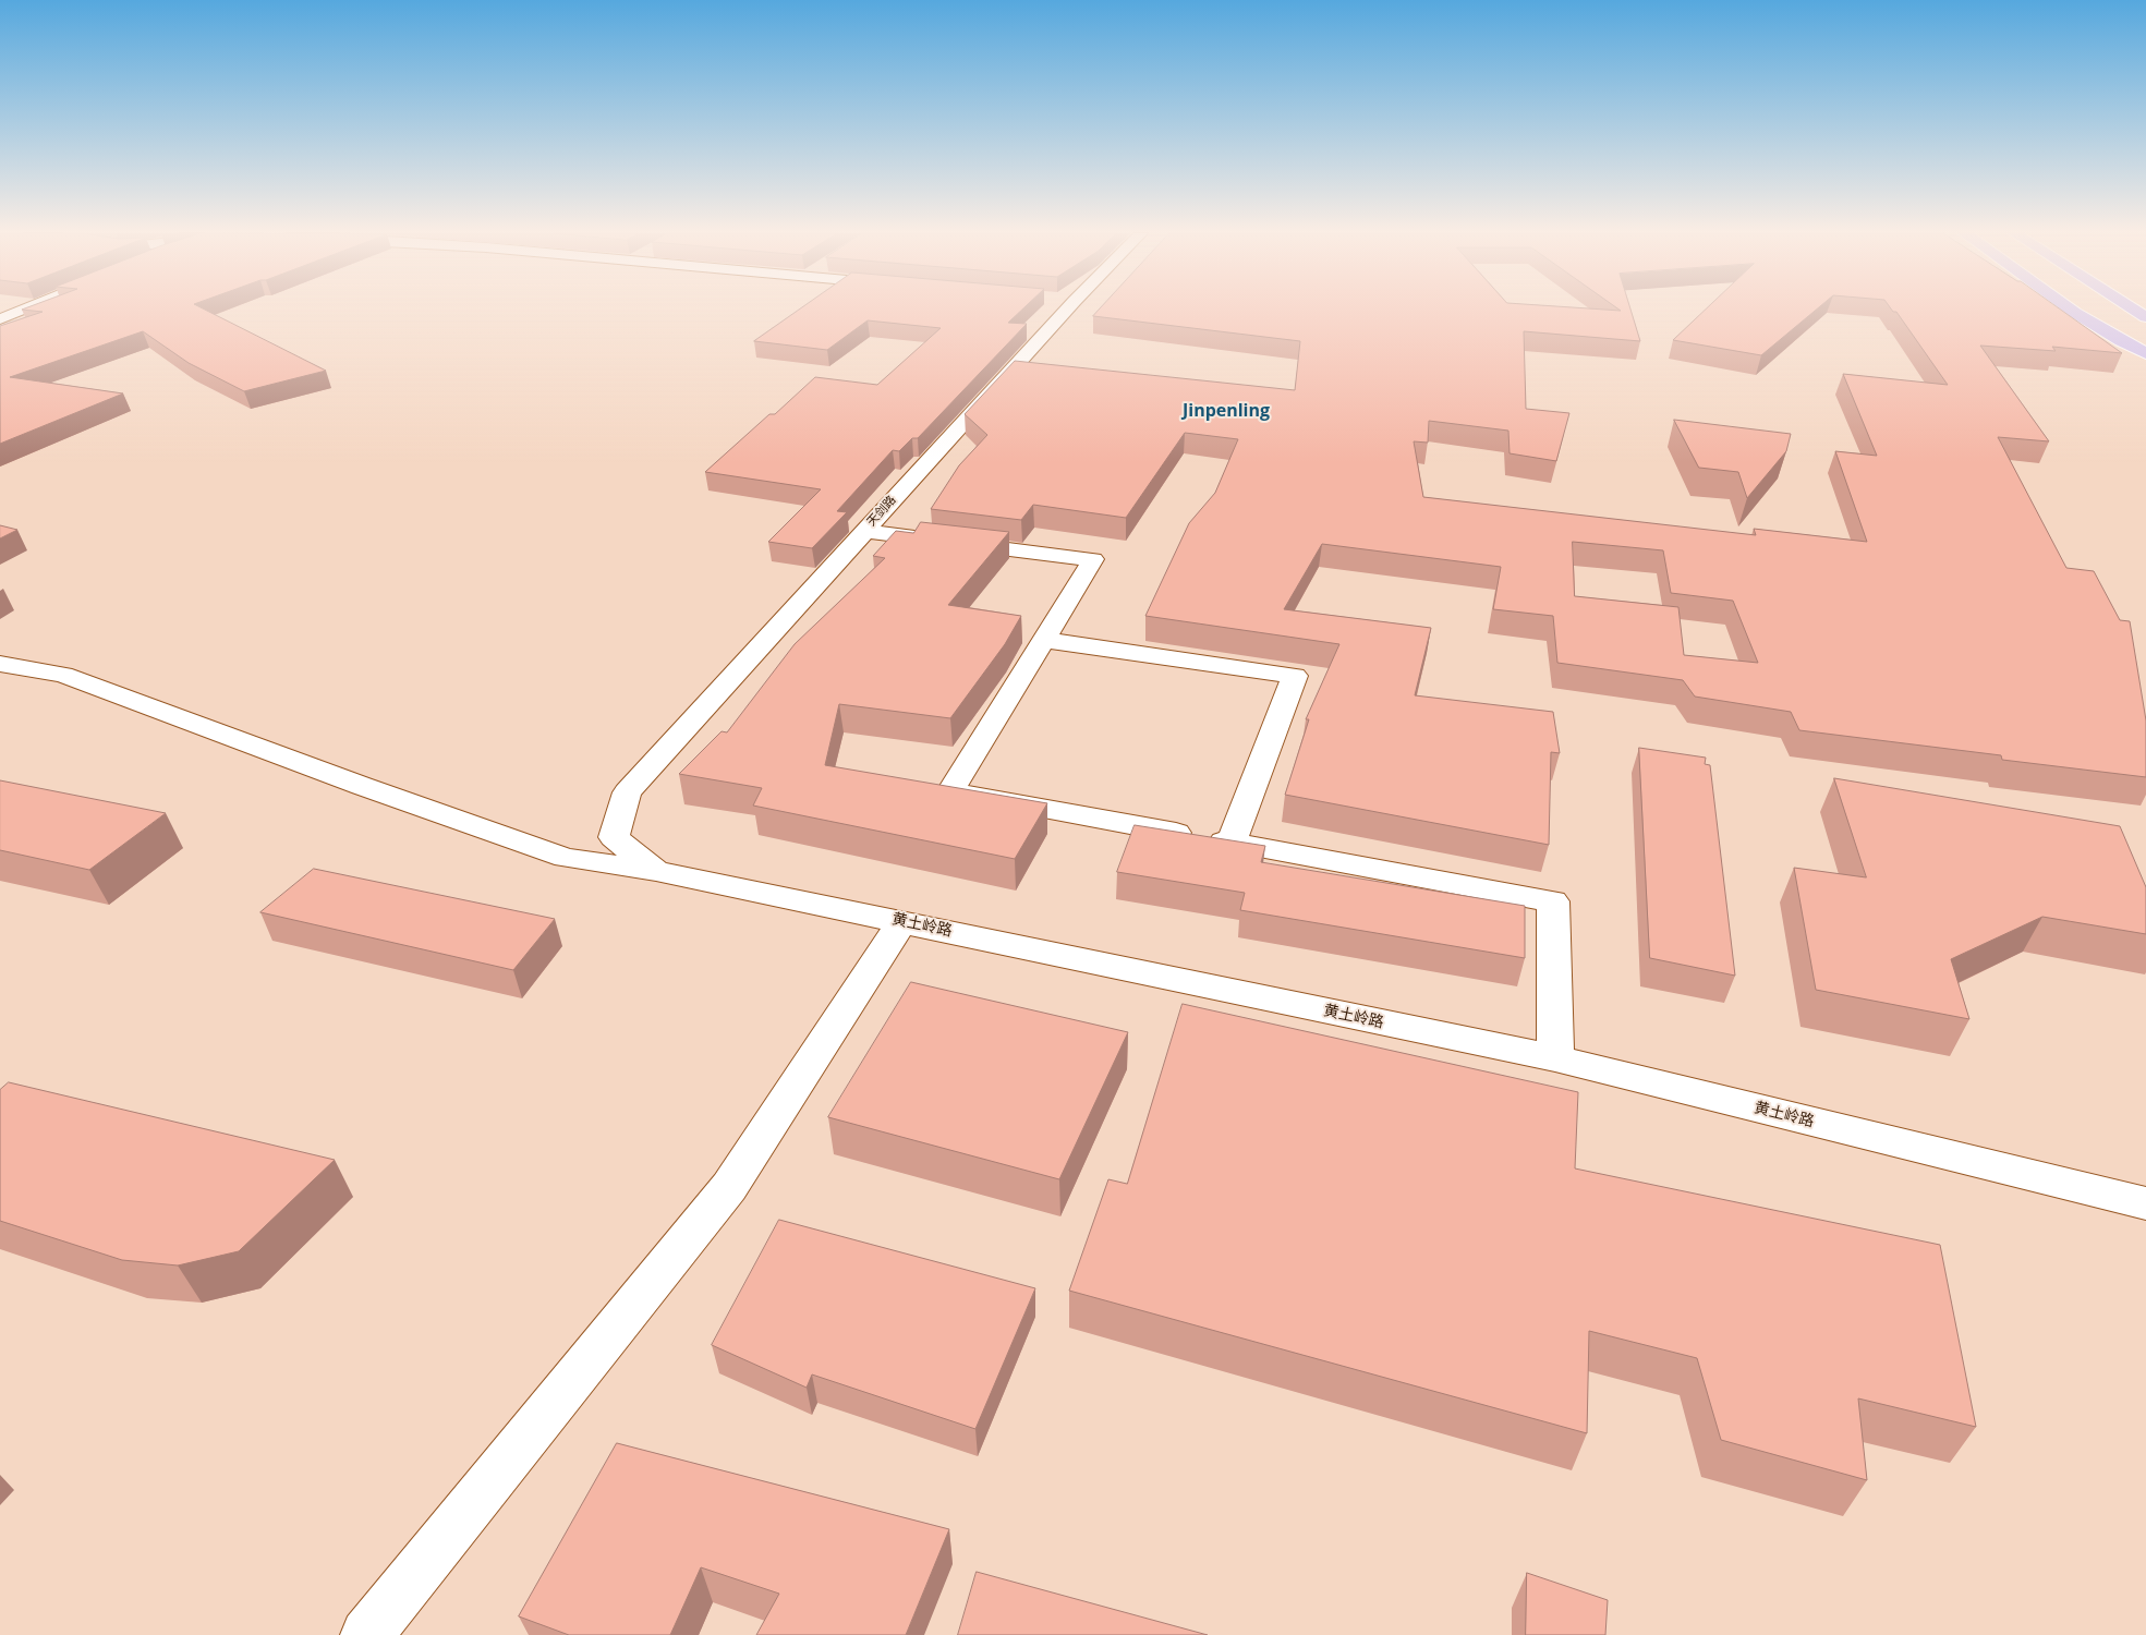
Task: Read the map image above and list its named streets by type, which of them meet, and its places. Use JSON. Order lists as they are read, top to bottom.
{
  "streets": {
    "street": ["天剑路", "黄土岭路"]
  },
  "crossings": [
    ["天剑路", "黄土岭路"]
  ],
  "districts": ["Jinpenling"]
}
